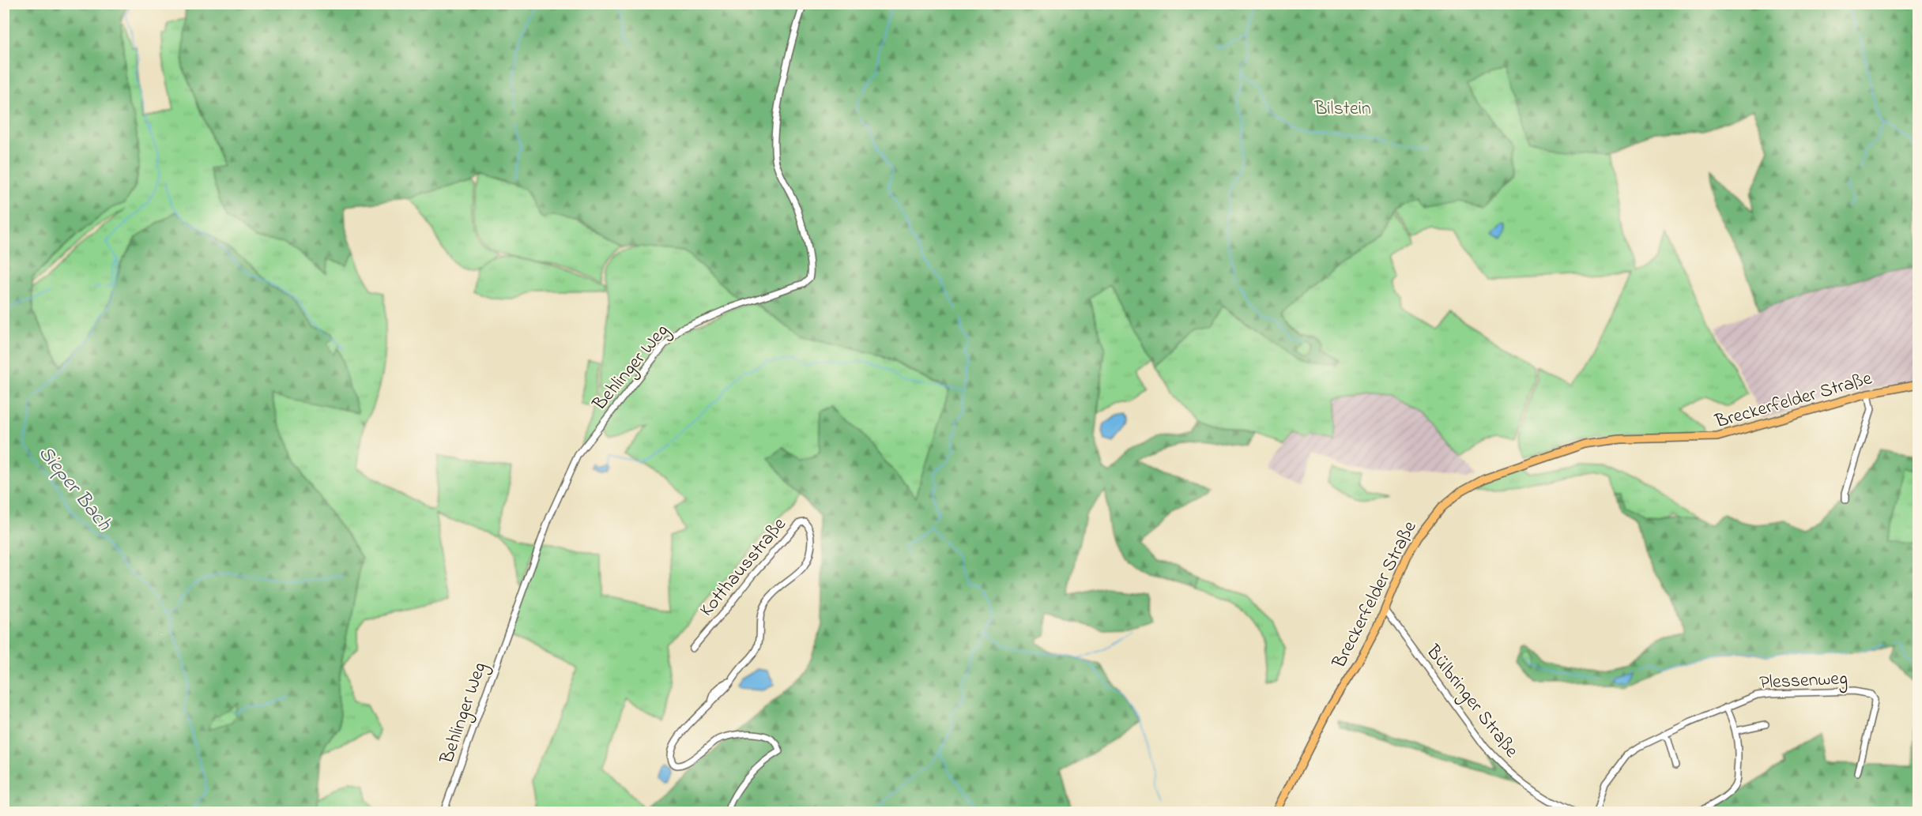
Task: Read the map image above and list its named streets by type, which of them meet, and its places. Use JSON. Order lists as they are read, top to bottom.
{
  "streets": {
    "main road": ["Breckerfelder Straße"],
    "street": [
      "Behlinger Weg",
      "Kotthausstraße",
      "Plessenweg",
      "Bülbringer Straße"
    ]
  },
  "crossings": [
    ["Breckerfelder Straße", "Bülbringer Straße"]
  ],
  "water": ["Sieper Bach"],
  "parks": ["Bilstein"]
}
